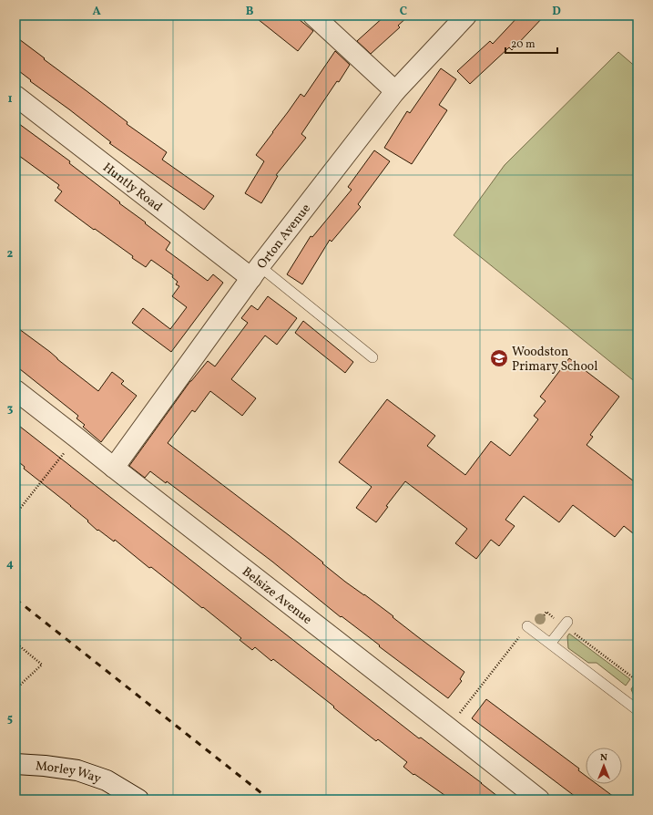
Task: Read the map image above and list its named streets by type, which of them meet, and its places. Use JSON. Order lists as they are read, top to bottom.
{
  "streets": {
    "street": [
      "Huntly Road",
      "Orton Avenue",
      "Belsize Avenue",
      "Morley Way"
    ]
  },
  "crossings": [
    ["Huntly Road", "Orton Avenue"],
    ["Orton Avenue", "Belsize Avenue"]
  ],
  "places": {
    "school or university": ["Woodston Primary School"]
  },
  "scale_bar": "20 m",
  "north": "top",
  "grid": {
    "columns": [
      "A",
      "B",
      "C",
      "D"
    ],
    "rows": [
      "1",
      "2",
      "3",
      "4",
      "5"
    ]
  }
}
